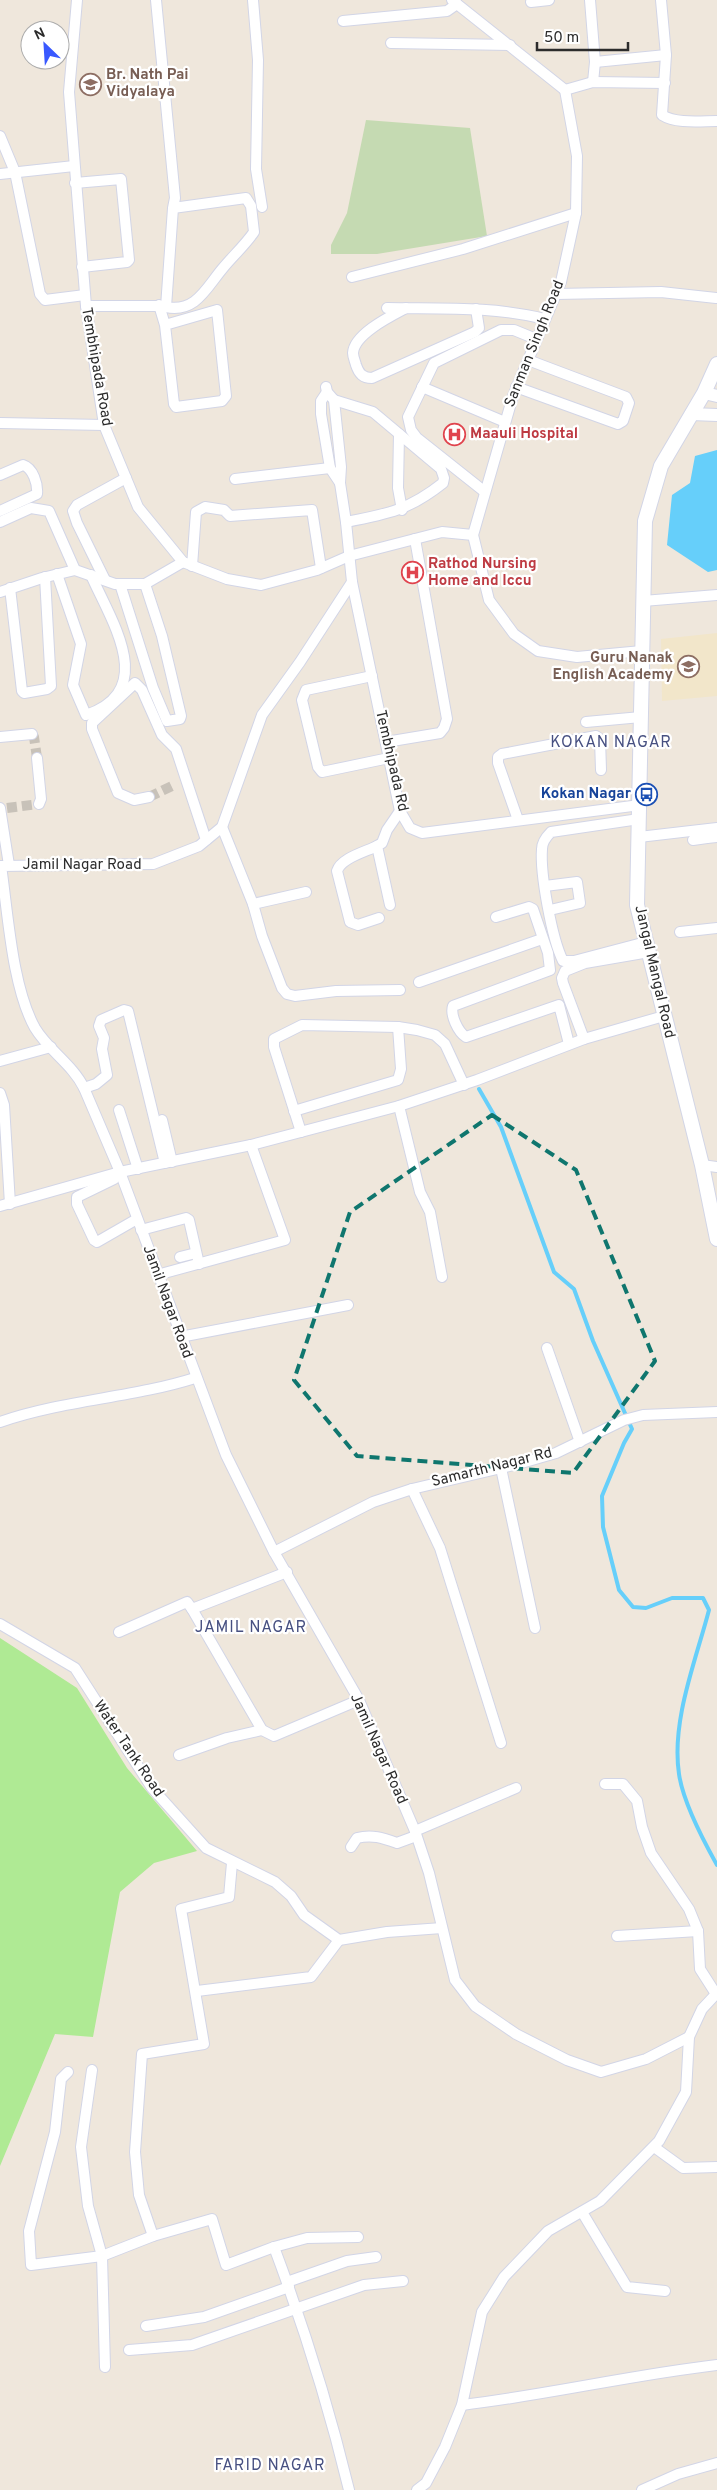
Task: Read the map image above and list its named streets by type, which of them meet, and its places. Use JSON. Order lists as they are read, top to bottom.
{
  "streets": {
    "main road": ["Jangal Mangal Road"],
    "street": [
      "Sanman Singh Road",
      "Tembhipada Road",
      "Tembhipada Rd",
      "Jamil Nagar Road",
      "Samarth Nagar Rd",
      "Water Tank Road"
    ]
  },
  "crossings": [
    ["Tembhipada Rd", "Jangal Mangal Road"],
    ["Jamil Nagar Road", "Samarth Nagar Rd"]
  ],
  "districts": ["KOKAN NAGAR", "JAMIL NAGAR", "FARID NAGAR"],
  "places": {
    "school or university": ["Br. Nath Pai Vidyalaya", "Guru Nanak English Academy"],
    "hospital": ["Maauli Hospital", "Rathod Nursing Home and Iccu"],
    "bus stop": ["Kokan Nagar"]
  },
  "scale_bar": "50 m",
  "north": "top left"
}
